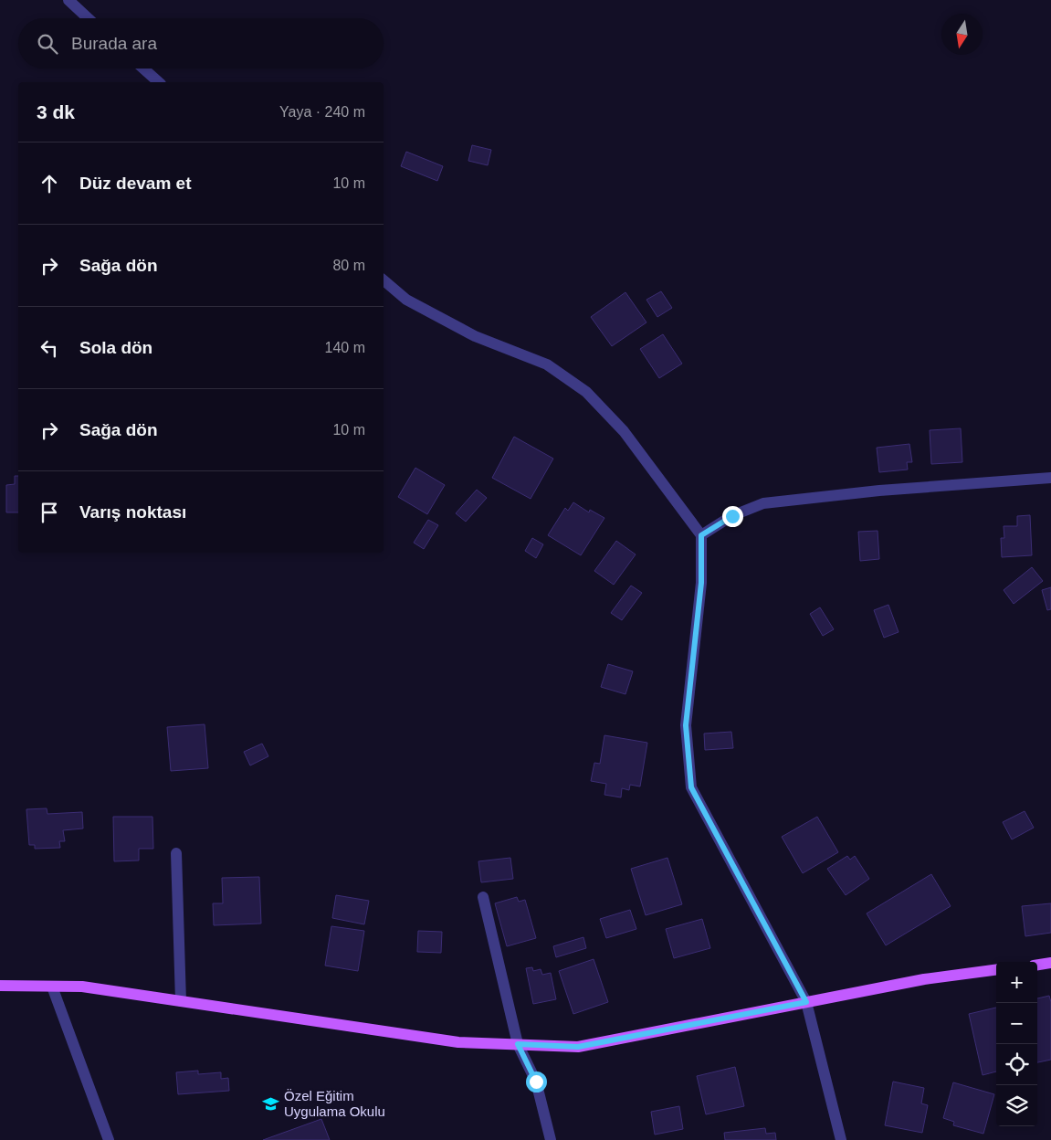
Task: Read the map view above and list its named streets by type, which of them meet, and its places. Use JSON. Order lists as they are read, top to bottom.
{
  "places": {
    "school or university": ["Özel Eğitim Uygulama Okulu"]
  },
  "north": "bottom",
  "page": {
    "search": "Burada ara",
    "heading": ["3 dk", "Yaya · 240 m"],
    "list": [
      ["Düz devam et", "10 m"],
      ["Sağa dön", "80 m"],
      ["Sola dön", "140 m"],
      ["Sağa dön", "10 m"],
      "Varış noktası"
    ],
    "map_buttons": ["+", "−"]
  }
}
